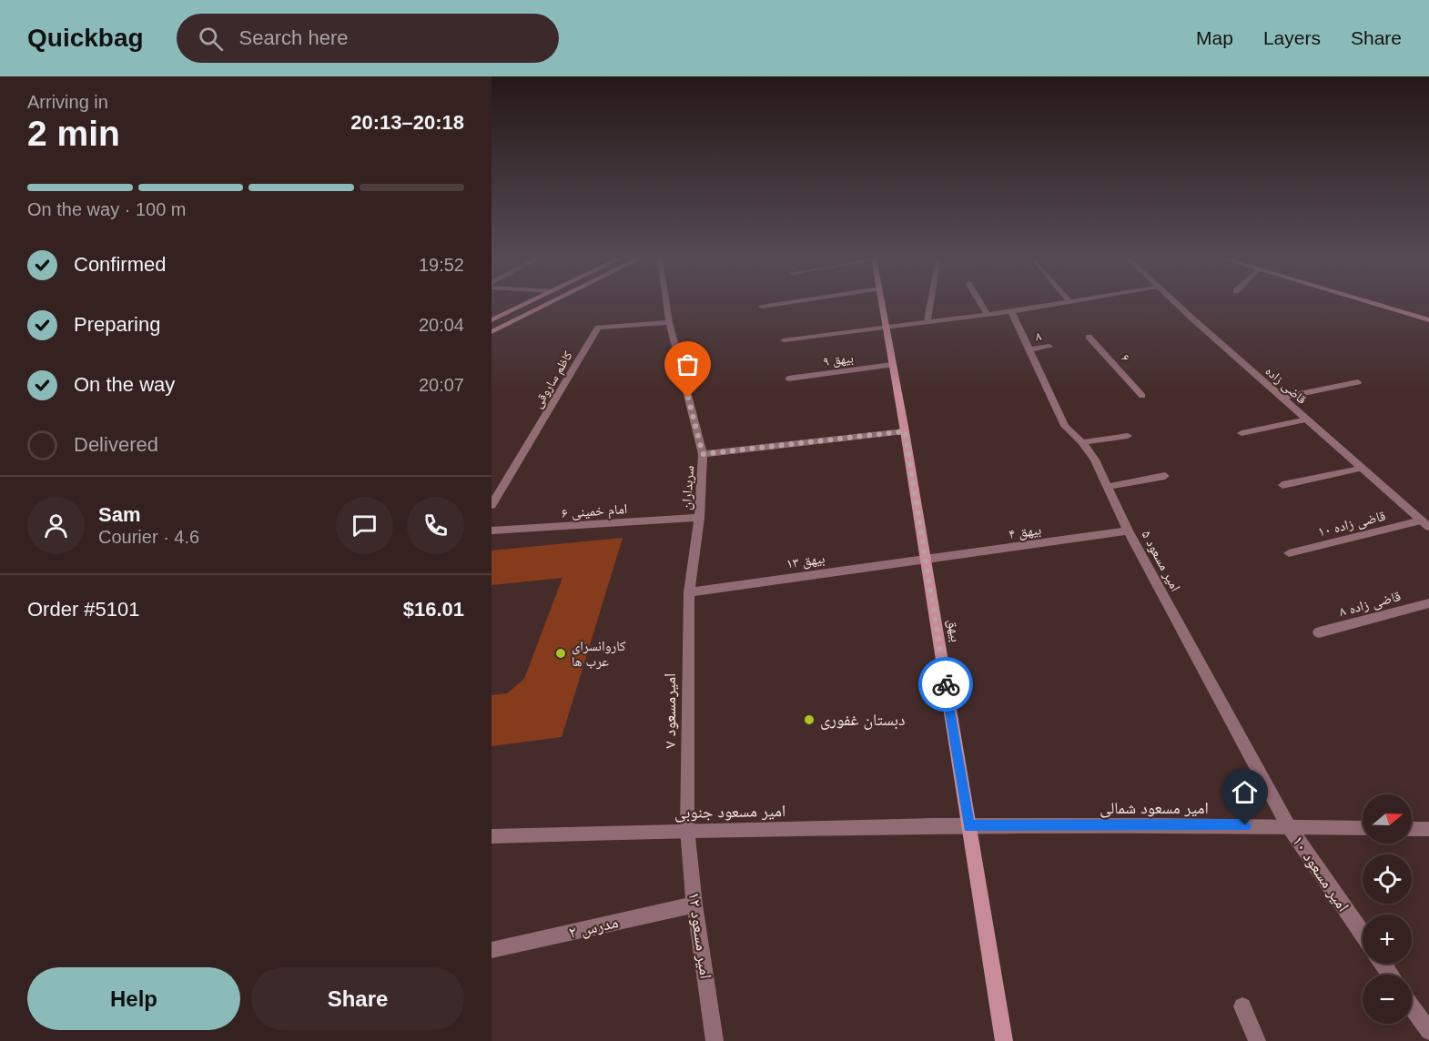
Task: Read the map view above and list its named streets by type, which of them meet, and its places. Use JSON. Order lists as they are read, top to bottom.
{
  "streets": {
    "main road": ["بیهق"],
    "street": [
      "۸",
      "۶",
      "بیهق ۹",
      "کاظم ساروقی",
      "قاضی زاده",
      "سربداران",
      "امام خمینی ۶",
      "قاضی زاده ۱۰",
      "بیهق ۴",
      "بیهق ۱۳",
      "امیر مسعود ۵",
      "قاضی زاده ۸",
      "امیرمسعود ۷",
      "امیر مسعود شمالی",
      "امیر مسعود جنوبی",
      "امیر مسعود ۱۰",
      "مدرس ۲",
      "امیر مسعود ۱۲"
    ]
  },
  "crossings": [
    ["۸", "امیر مسعود ۵"],
    ["بیهق ۹", "بیهق"],
    ["کاظم ساروقی", "سربداران"],
    ["قاضی زاده", "قاضی زاده ۱۰"],
    ["سربداران", "امام خمینی ۶"],
    ["سربداران", "بیهق ۱۳"],
    ["سربداران", "امیرمسعود ۷"],
    ["بیهق ۴", "بیهق ۱۳"],
    ["بیهق ۴", "امیر مسعود ۵"],
    ["بیهق ۴", "بیهق"],
    ["بیهق ۱۳", "بیهق"],
    ["بیهق ۱۳", "امیرمسعود ۷"],
    ["امیر مسعود ۵", "امیر مسعود شمالی"],
    ["امیر مسعود ۵", "امیر مسعود ۱۰"],
    ["بیهق", "امیر مسعود شمالی"],
    ["بیهق", "امیر مسعود جنوبی"],
    ["امیرمسعود ۷", "امیر مسعود جنوبی"],
    ["امیرمسعود ۷", "امیر مسعود ۱۲"],
    ["امیر مسعود شمالی", "امیر مسعود جنوبی"],
    ["امیر مسعود شمالی", "امیر مسعود ۱۰"],
    ["امیر مسعود جنوبی", "امیر مسعود ۱۲"],
    ["مدرس ۲", "امیر مسعود ۱۲"]
  ],
  "places": ["کاروانسرای عرب ها", "دبستان غفوری"],
  "north": "right",
  "page": {
    "header": "Quickbag",
    "search": "Search here",
    "nav": ["Map", "Layers", "Share"],
    "heading": ["2 min", "Arriving in", "20:13–20:18"],
    "panel": [
      "Sam",
      "Courier · 4.6",
      "Order #5101",
      "$16.01"
    ],
    "bar": "On the way · 100 m",
    "list": [
      ["Confirmed", "19:52"],
      ["Preparing", "20:04"],
      ["On the way", "20:07"],
      "Delivered"
    ],
    "map_buttons": ["+", "−"],
    "buttons": ["Help", "Share"]
  }
}
